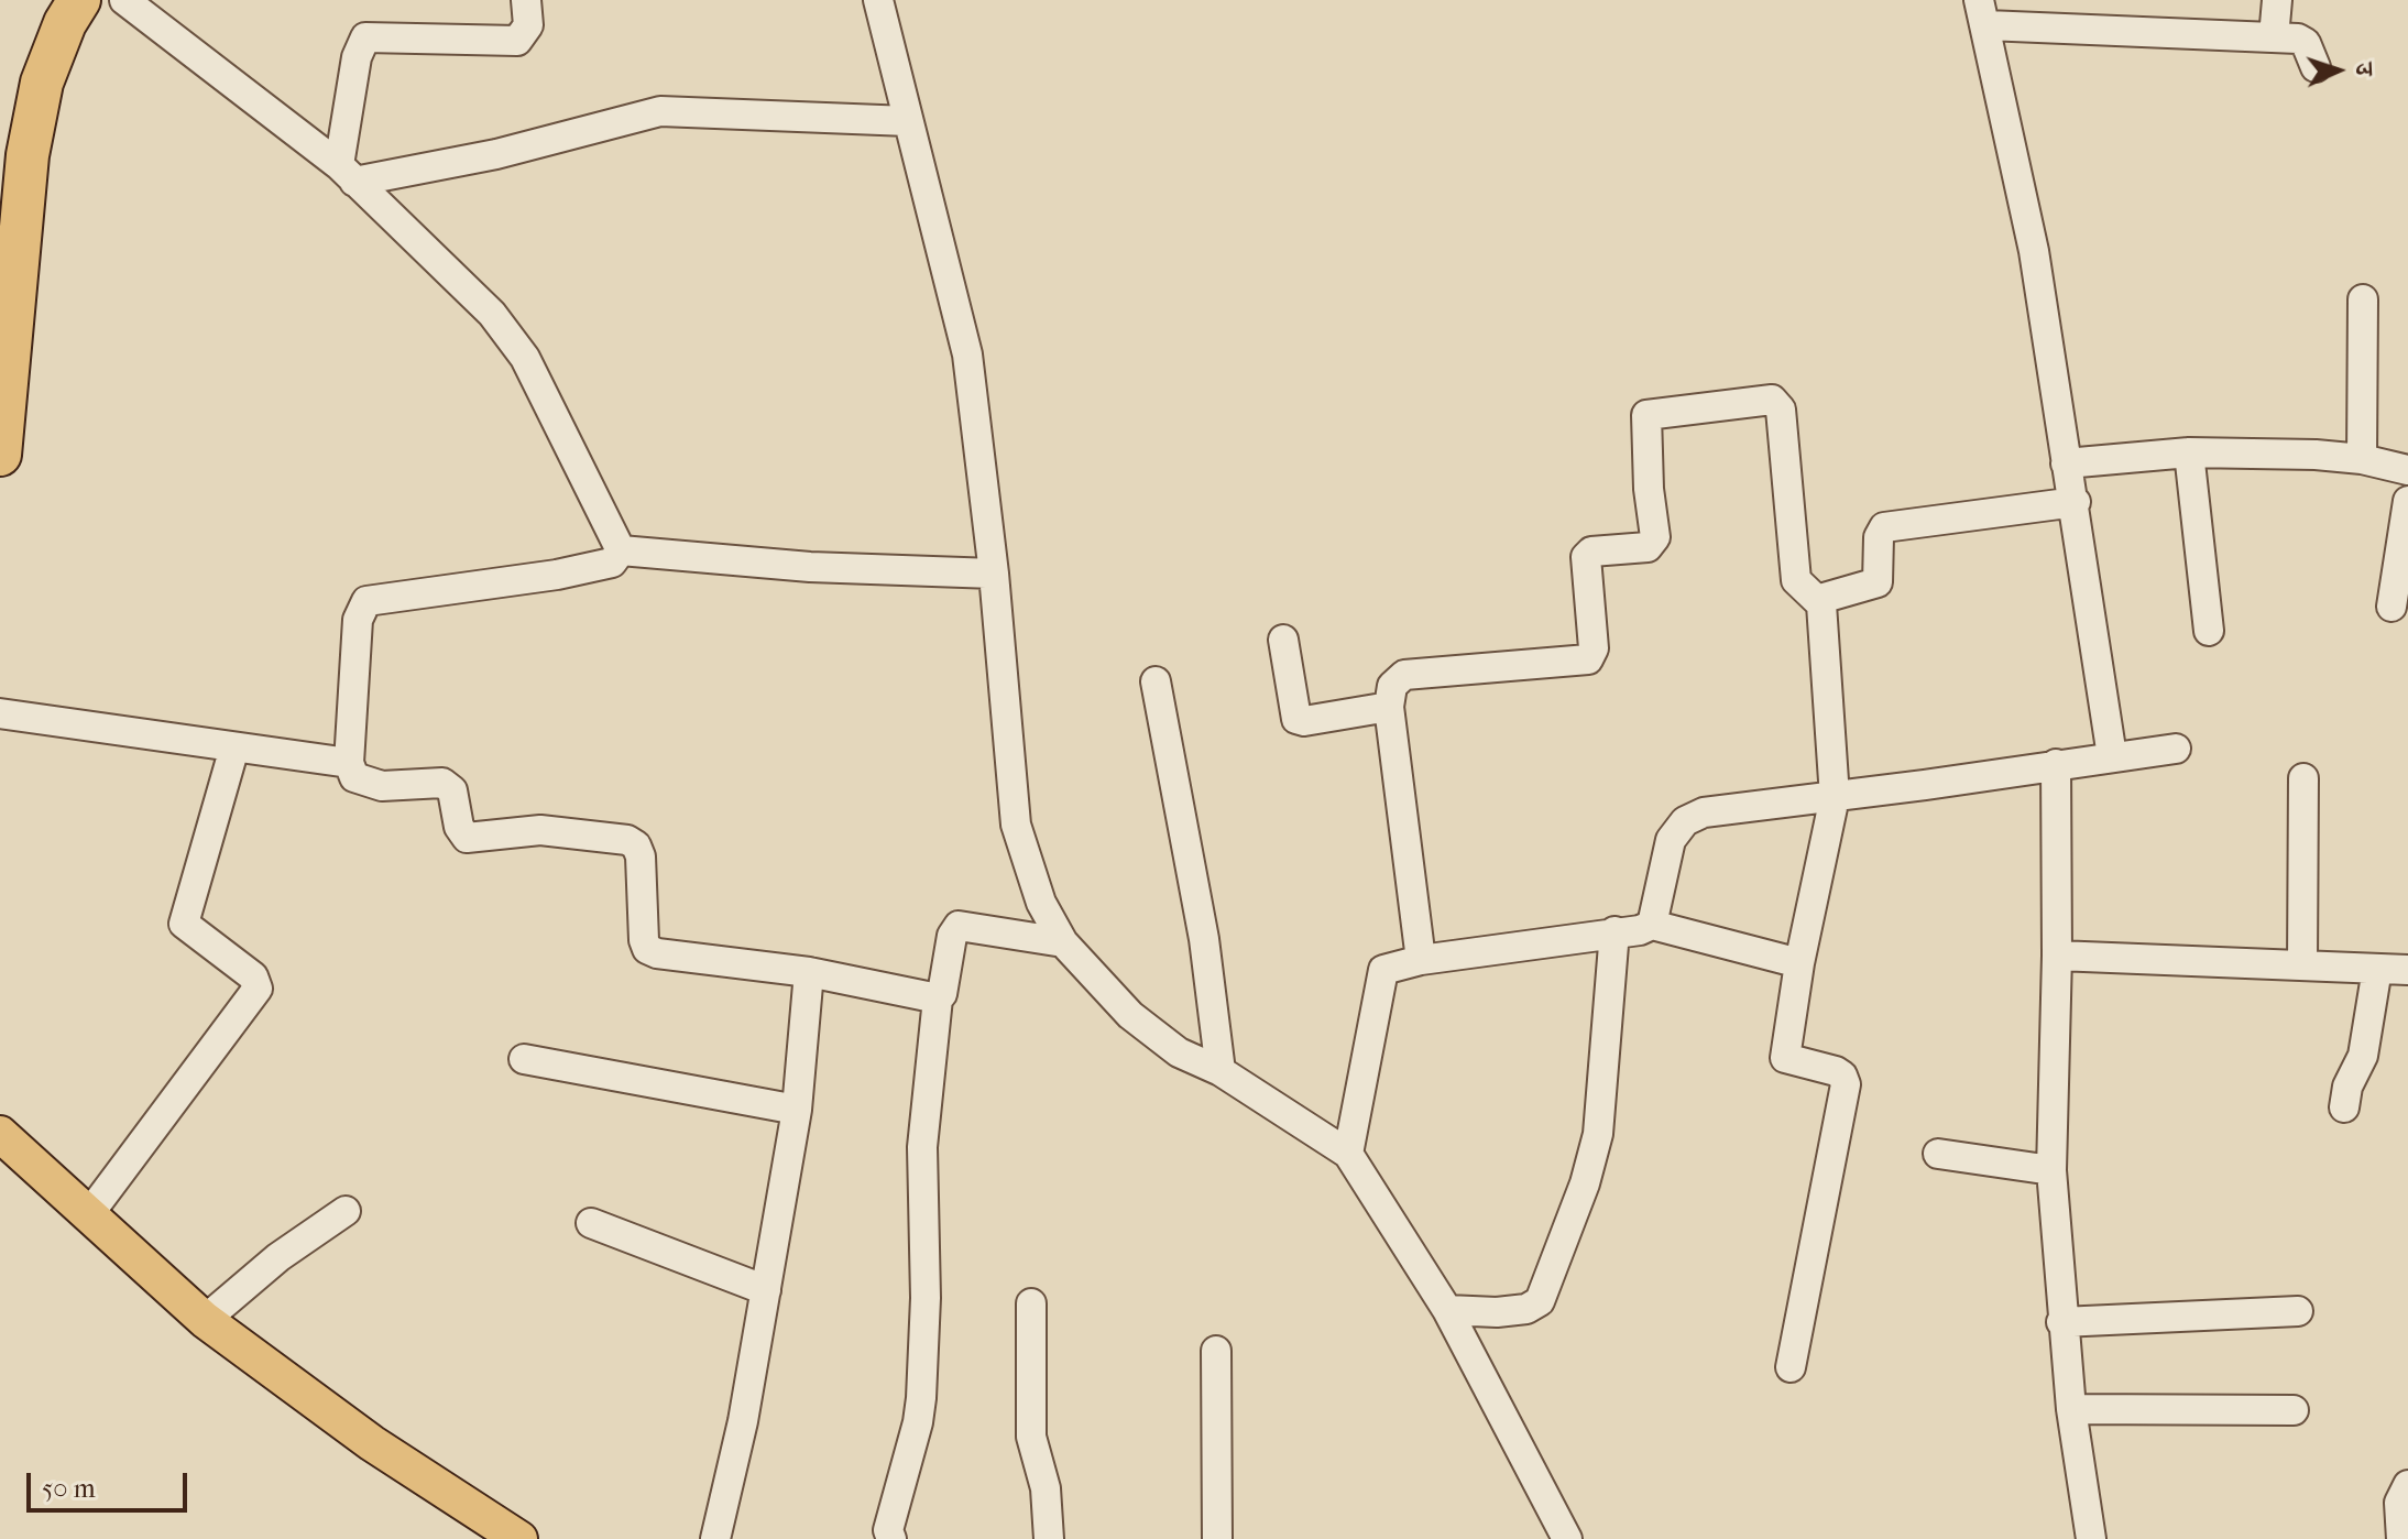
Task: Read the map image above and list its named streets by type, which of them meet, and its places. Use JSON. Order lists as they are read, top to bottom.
{
  "scale_bar": "50 m",
  "north": "right"
}
